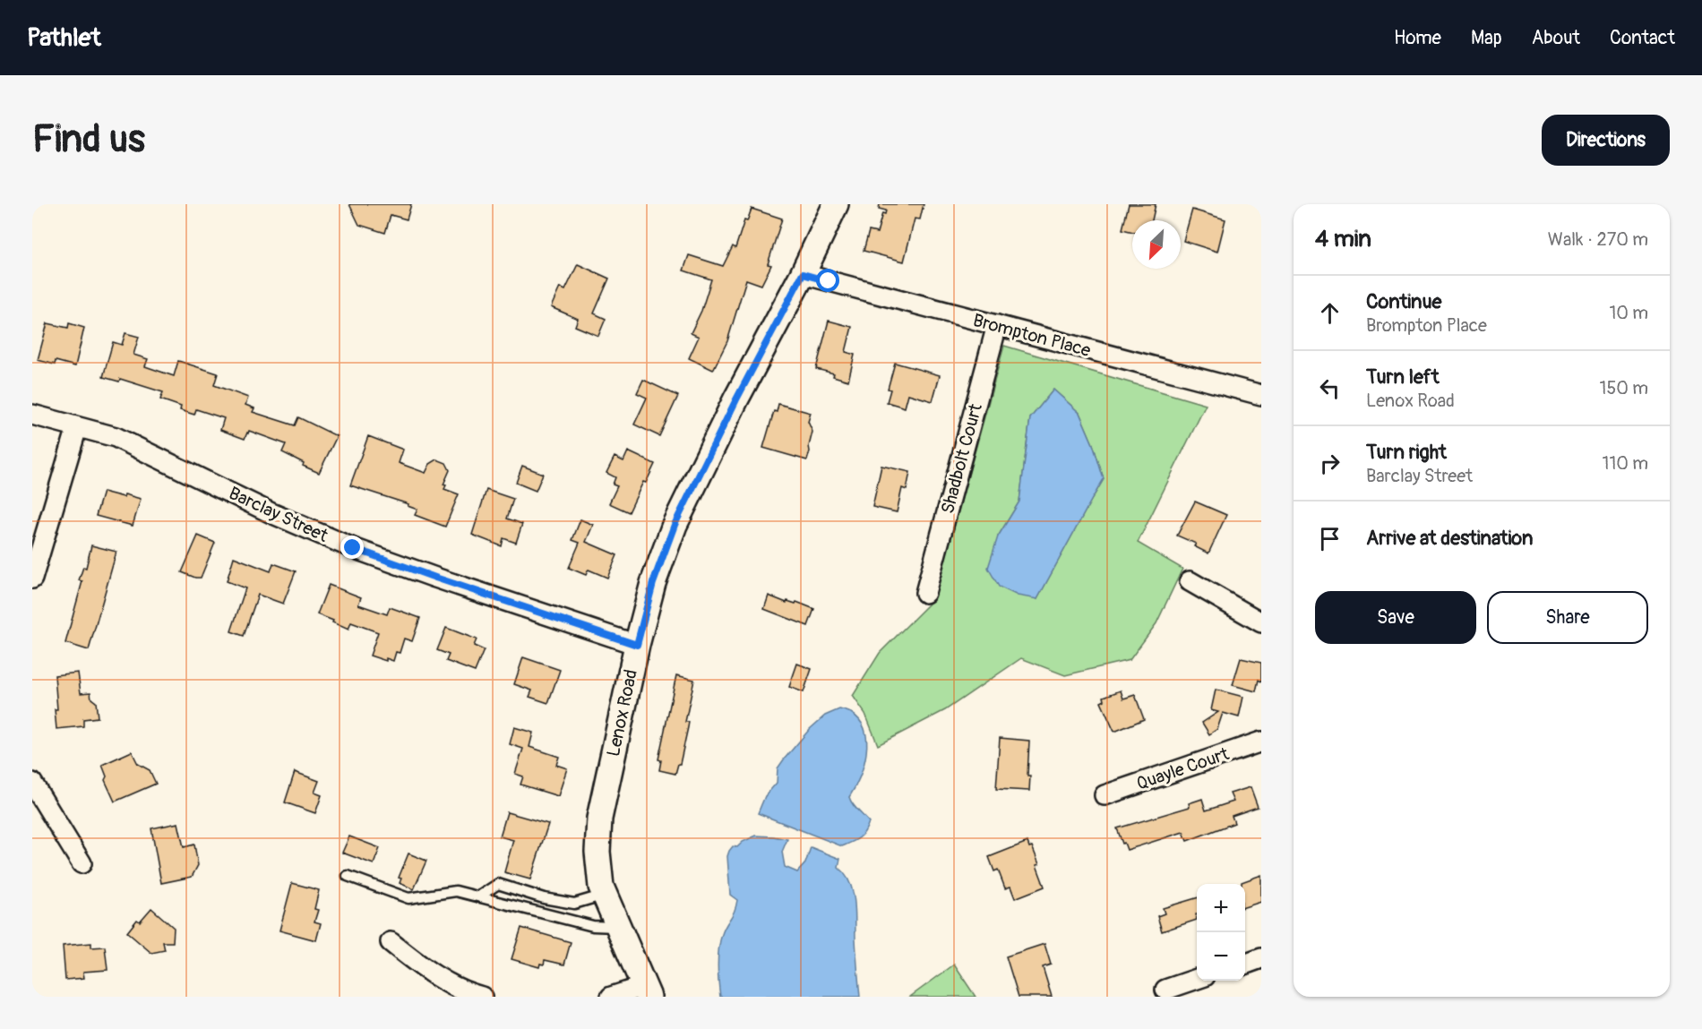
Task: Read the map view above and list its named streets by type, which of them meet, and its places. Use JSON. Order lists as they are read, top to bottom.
{
  "streets": {
    "street": [
      "Brompton Place",
      "Shadbolt Court",
      "Barclay Street",
      "Lenox Road",
      "Quayle Court"
    ]
  },
  "crossings": [
    ["Brompton Place", "Shadbolt Court"],
    ["Brompton Place", "Lenox Road"],
    ["Barclay Street", "Lenox Road"]
  ],
  "north": "bottom left",
  "page": {
    "header": "Pathlet",
    "nav": [
      "Home",
      "Map",
      "About",
      "Contact"
    ],
    "buttons": [
      "Directions",
      ["Save", "Share"]
    ],
    "title": "Find us",
    "heading": ["4 min", "Walk · 270 m"],
    "list": [
      ["Continue", "Brompton Place", "10 m"],
      ["Turn left", "Lenox Road", "150 m"],
      ["Turn right", "Barclay Street", "110 m"],
      "Arrive at destination"
    ],
    "map_buttons": ["+", "−"]
  }
}
